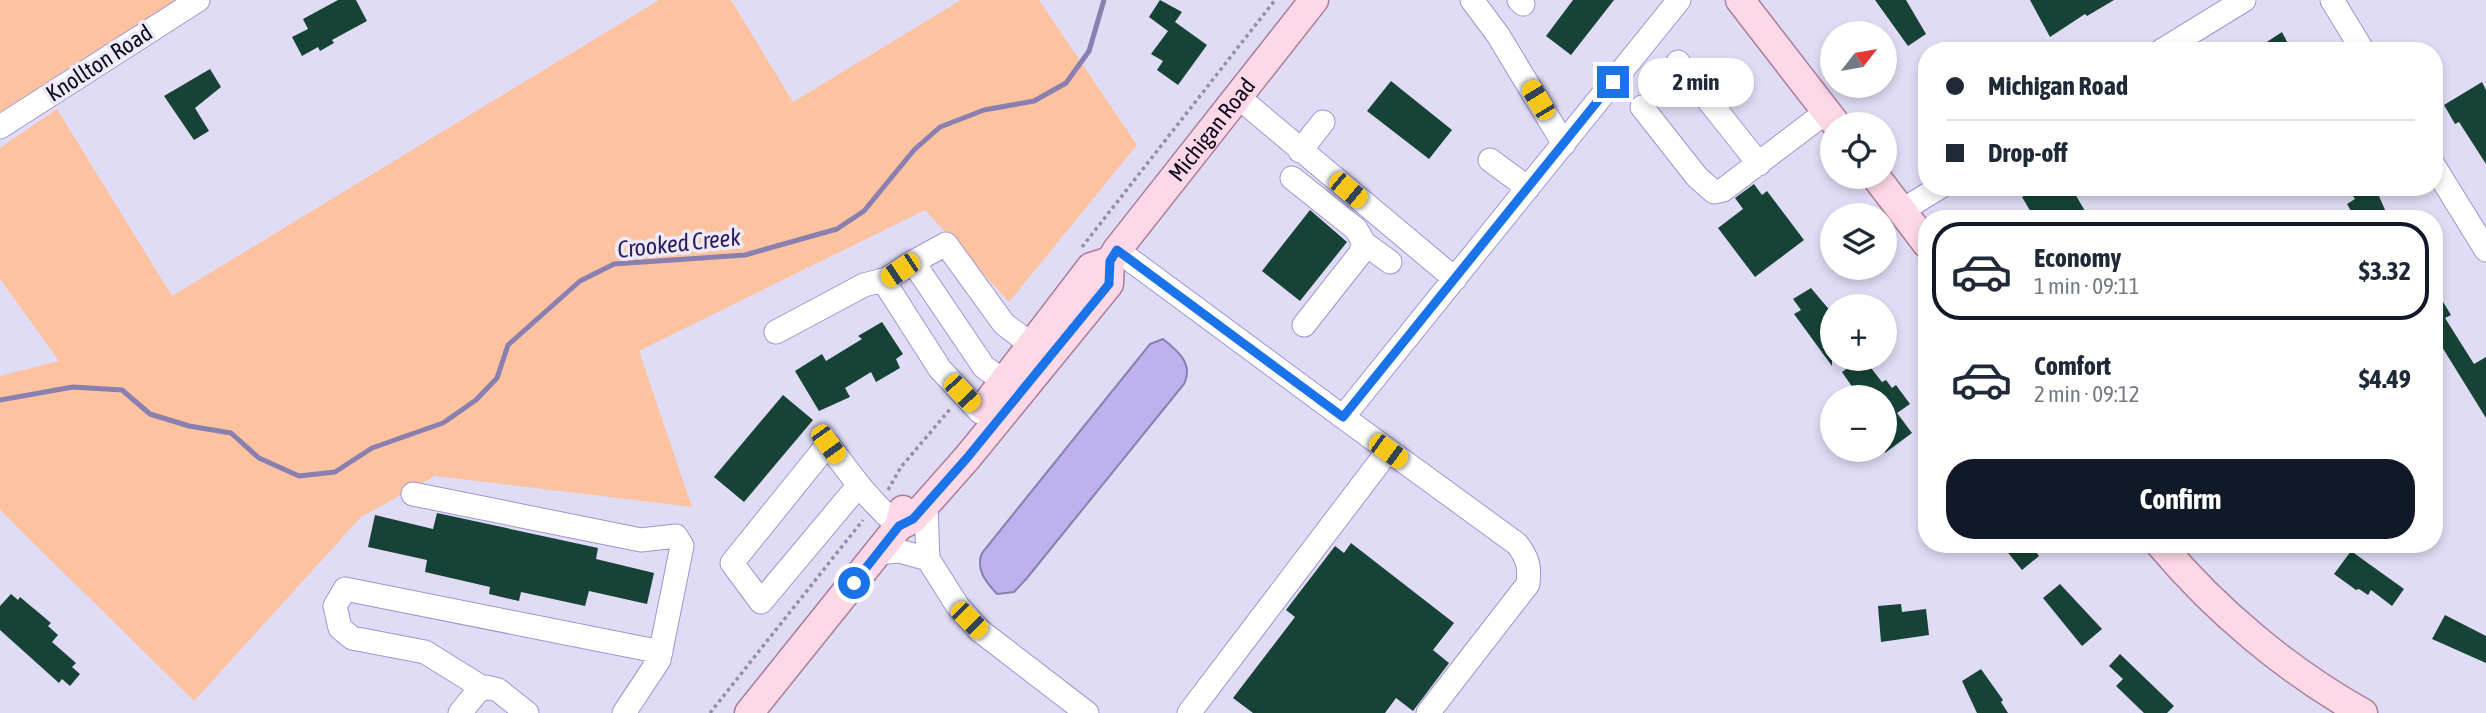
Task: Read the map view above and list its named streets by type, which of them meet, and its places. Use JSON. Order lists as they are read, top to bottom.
{
  "streets": {
    "main road": ["Michigan Road"],
    "street": ["Knollton Road"]
  },
  "water": ["Crooked Creek"],
  "north": "top right",
  "page": {
    "map_buttons": ["+", "−"],
    "banner": ["Michigan Road", "Drop-off"],
    "bubble": "2 min",
    "list": [
      {
        "name": "Economy",
        "note": "1 min · 09:11",
        "value": "$3.32"
      },
      {
        "name": "Comfort",
        "note": "2 min · 09:12",
        "value": "$4.49"
      }
    ],
    "buttons": "Confirm"
  }
}
